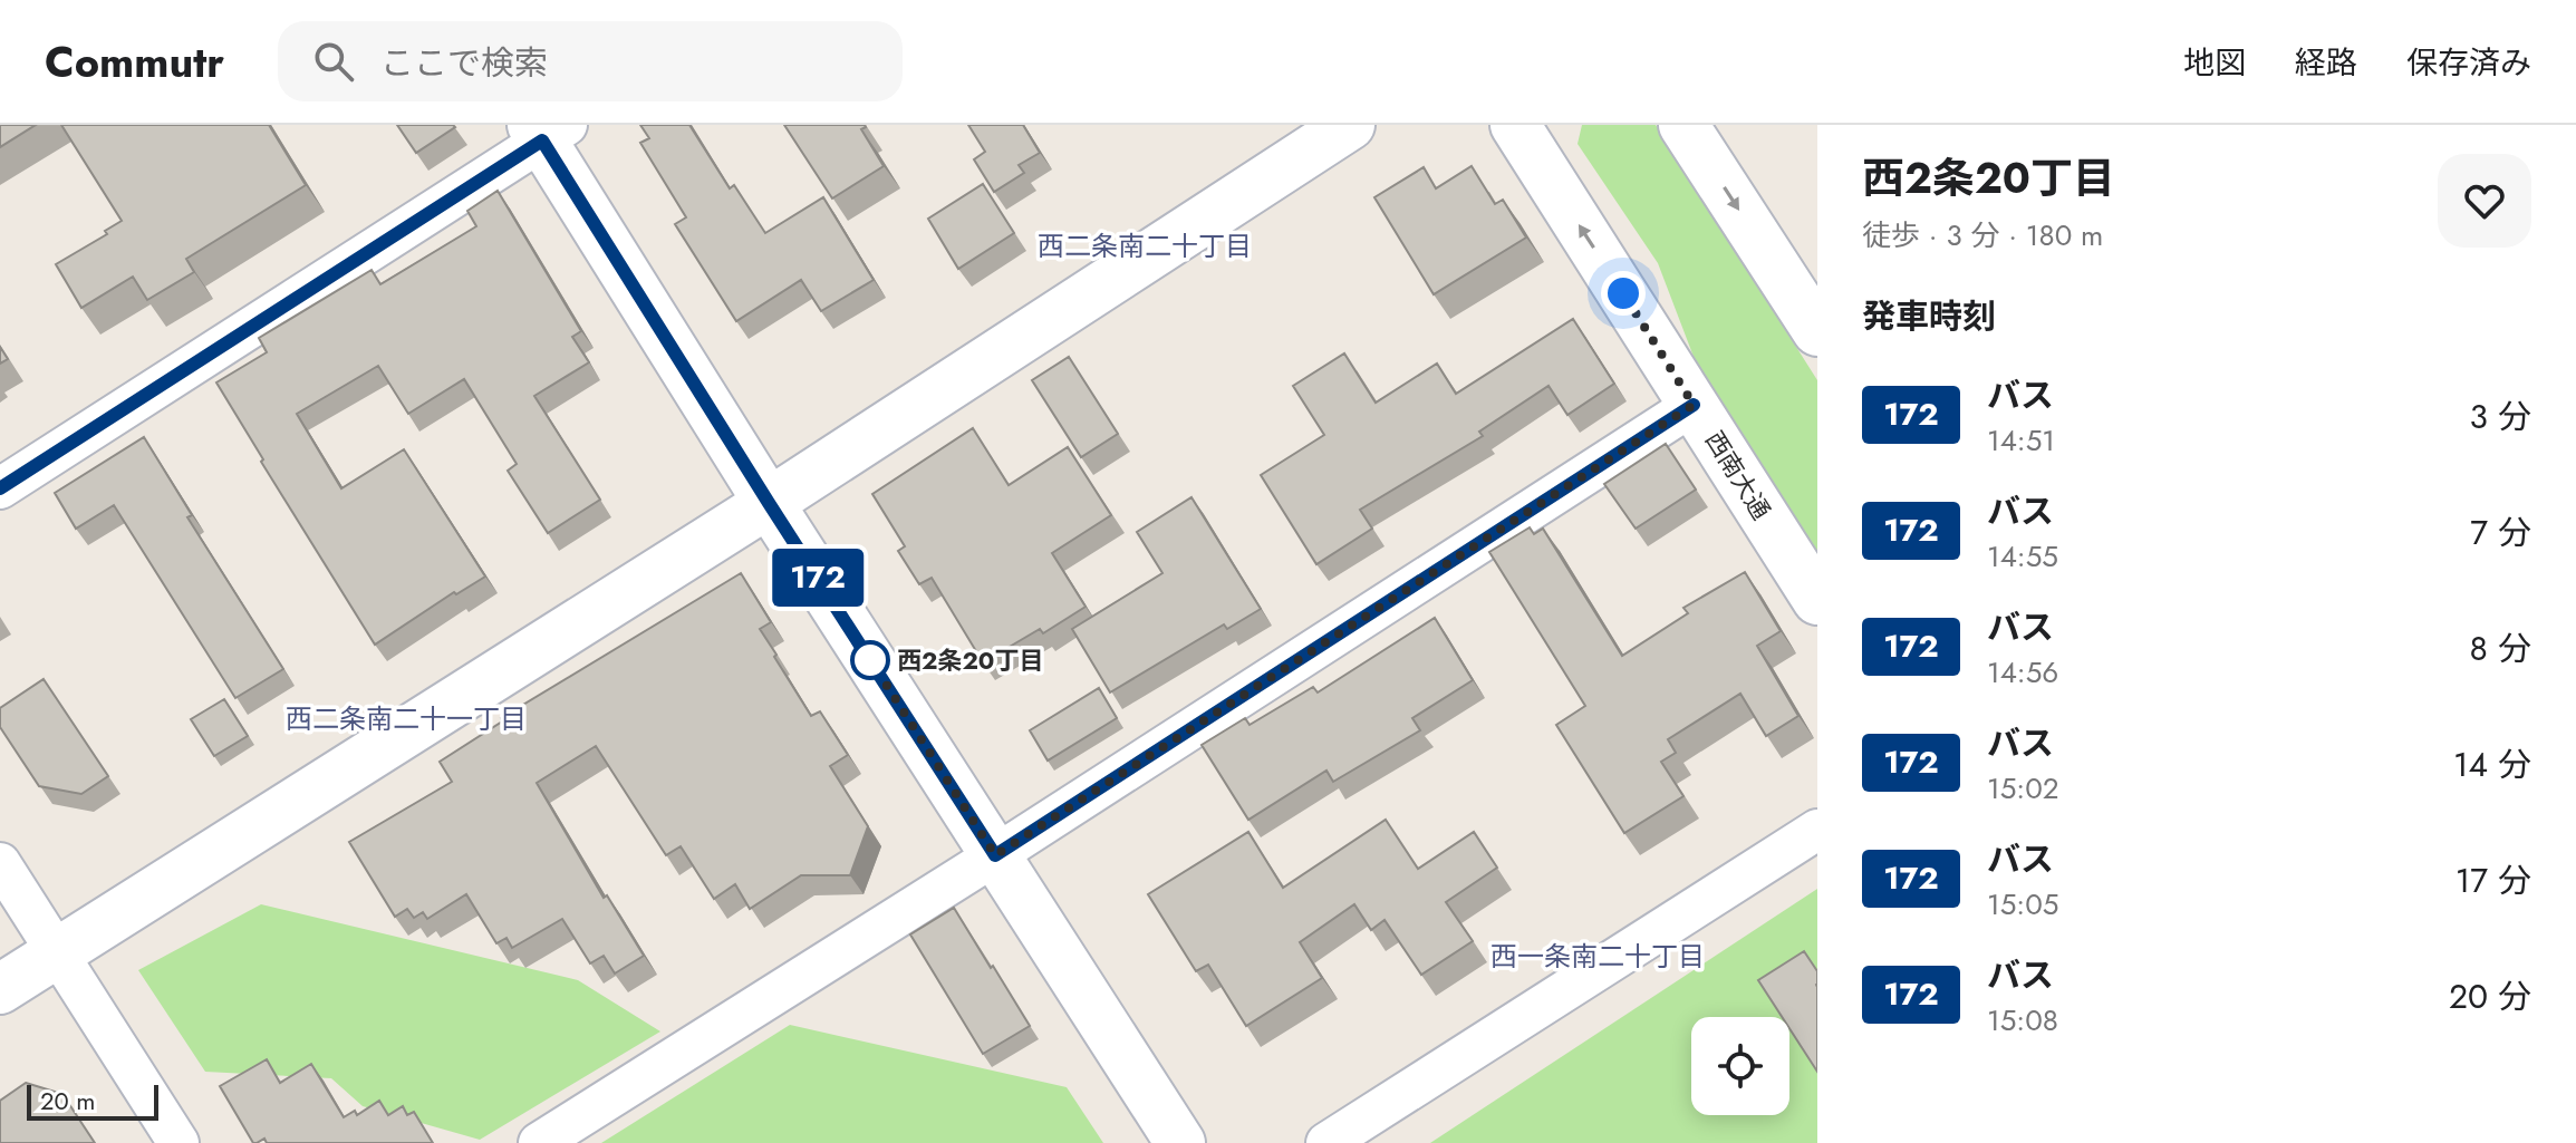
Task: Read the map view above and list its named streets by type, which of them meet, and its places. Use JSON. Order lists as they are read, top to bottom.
{
  "streets": {
    "street": ["西南大通"]
  },
  "districts": ["西二条南二十丁目", "西二条南二十一丁目", "西一条南二十丁目"],
  "places": ["西2条20丁目"],
  "lines": ["bus line 172"],
  "scale_bar": "20 m",
  "page": {
    "header": "Commutr",
    "search": "ここで検索",
    "nav": ["地図", "経路", "保存済み"],
    "on_map": "172",
    "heading": [
      ["西2条20丁目", "徒歩 · 3 分 · 180 m"],
      "発車時刻"
    ],
    "list": [
      {
        "mark": "172",
        "name": "バス",
        "note": "14:51",
        "value": "3 分"
      },
      {
        "mark": "172",
        "name": "バス",
        "note": "14:55",
        "value": "7 分"
      },
      {
        "mark": "172",
        "name": "バス",
        "note": "14:56",
        "value": "8 分"
      },
      {
        "mark": "172",
        "name": "バス",
        "note": "15:02",
        "value": "14 分"
      },
      {
        "mark": "172",
        "name": "バス",
        "note": "15:05",
        "value": "17 分"
      },
      {
        "mark": "172",
        "name": "バス",
        "note": "15:08",
        "value": "20 分"
      }
    ],
    "scale": "20 m"
  }
}
